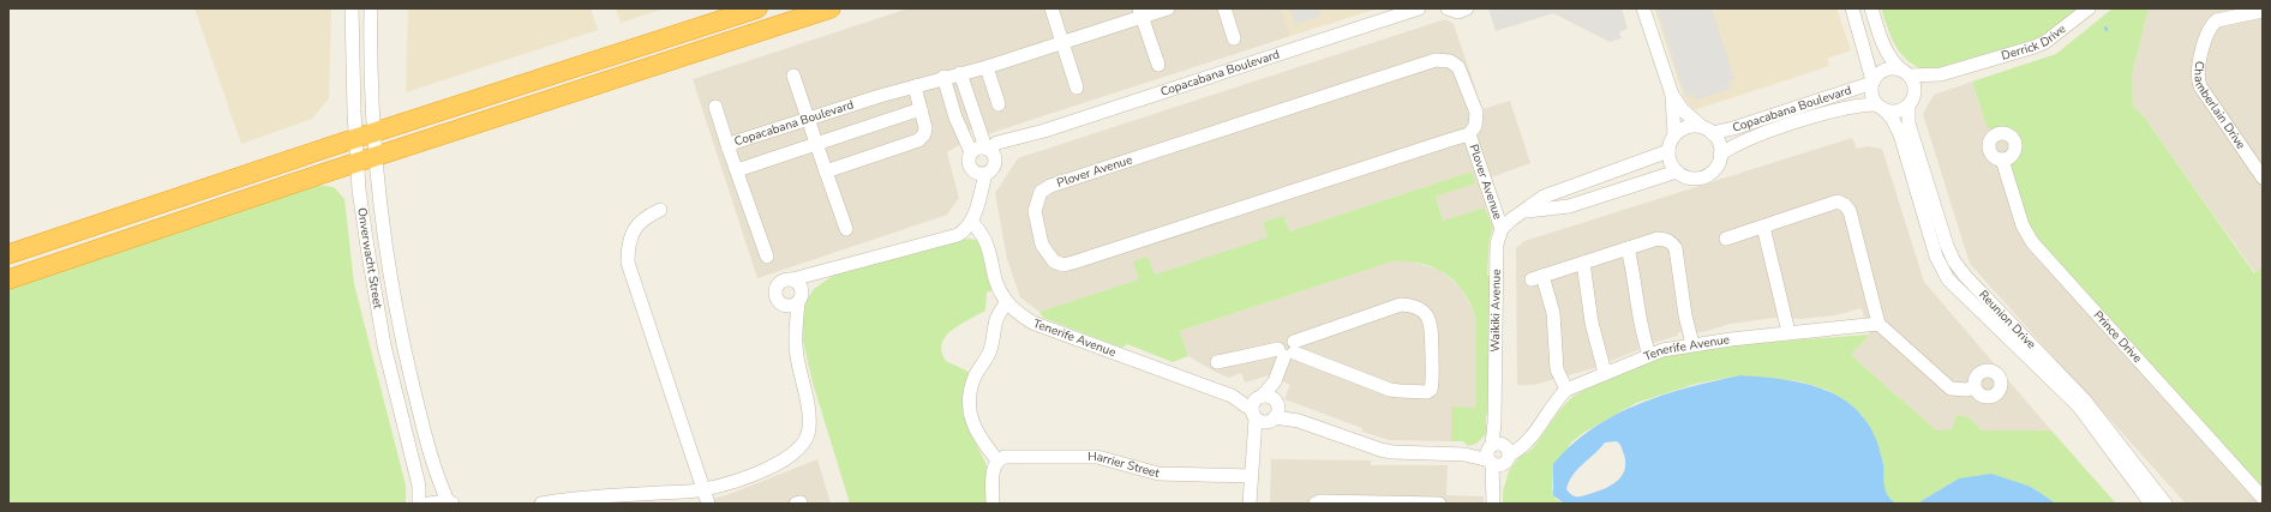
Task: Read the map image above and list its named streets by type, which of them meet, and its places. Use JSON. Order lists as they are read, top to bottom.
{
  "streets": {
    "street": [
      "Derrick Drive",
      "Copacabana Boulevard",
      "Chamberlain Drive",
      "Plover Avenue",
      "Onverwacht Street",
      "Waikiki Avenue",
      "Reunion Drive",
      "Prince Drive",
      "Tenerife Avenue",
      "Harrier Street"
    ]
  },
  "crossings": [
    ["Derrick Drive", "Copacabana Boulevard"],
    ["Derrick Drive", "Reunion Drive"],
    ["Copacabana Boulevard", "Reunion Drive"],
    ["Plover Avenue", "Waikiki Avenue"],
    ["Waikiki Avenue", "Tenerife Avenue"]
  ]
}
